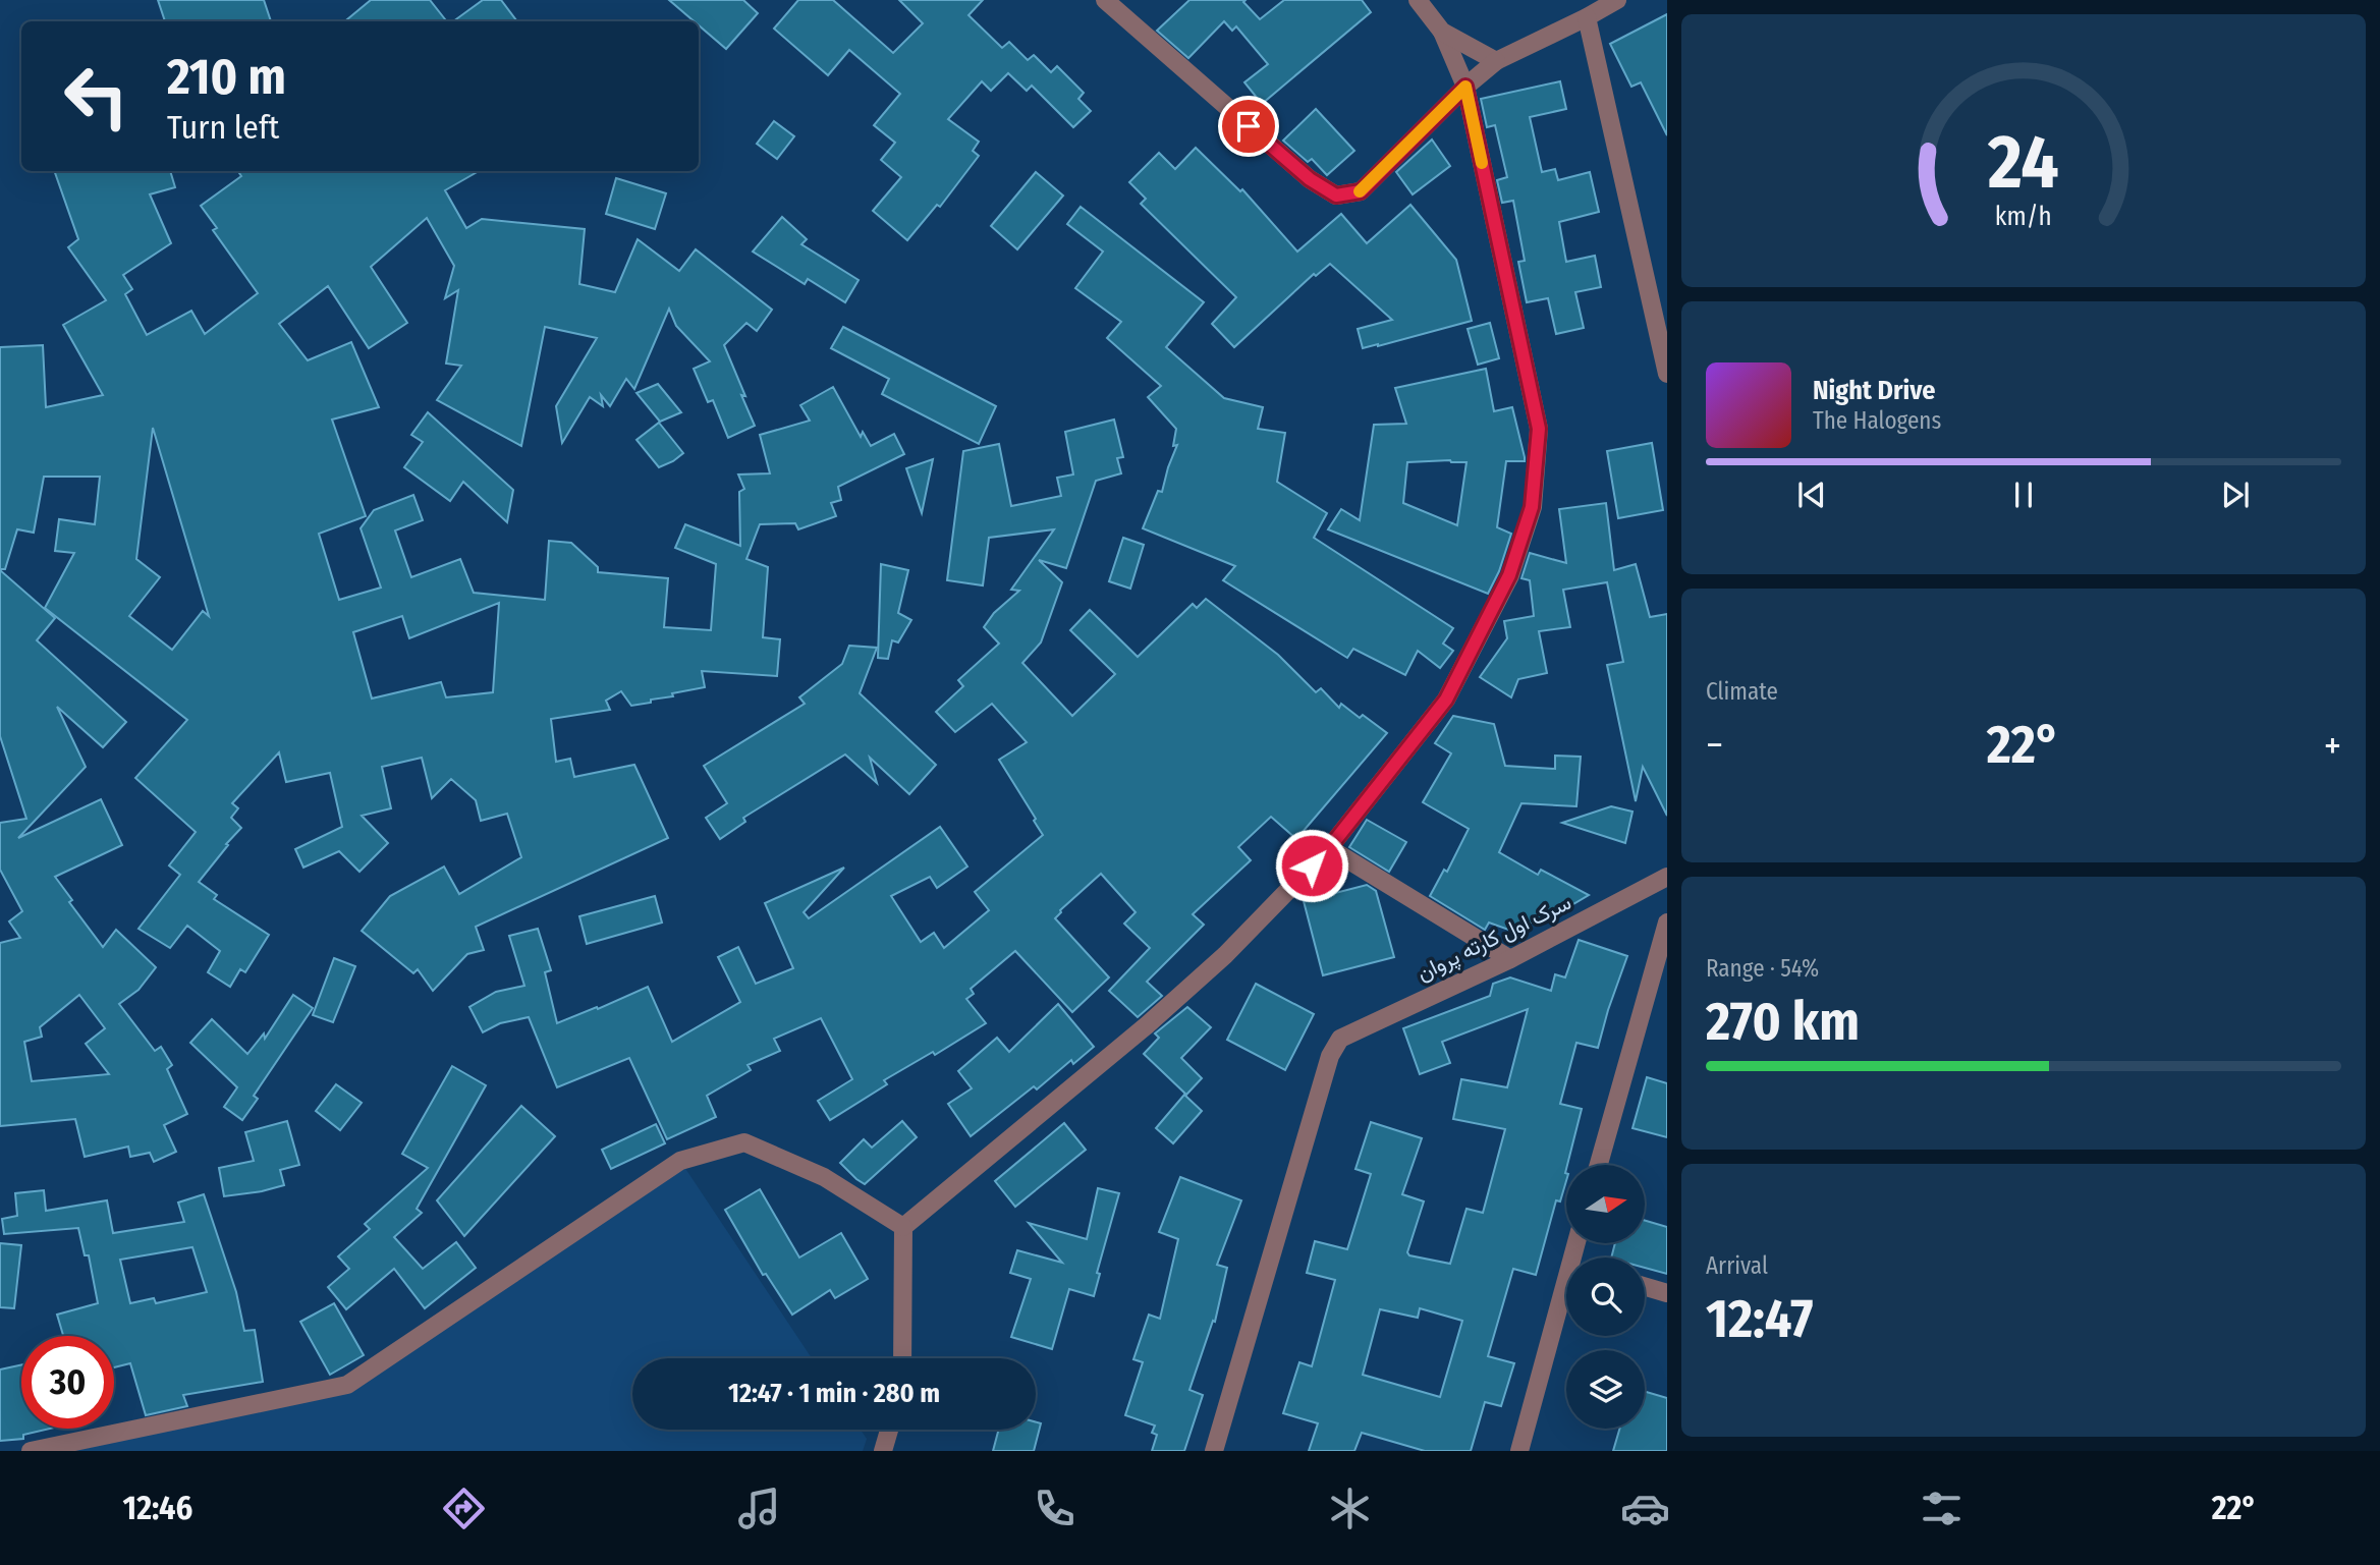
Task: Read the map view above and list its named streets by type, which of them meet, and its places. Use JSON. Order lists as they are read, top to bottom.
{
  "streets": {
    "street": ["سرک اول کارته پروان"]
  },
  "north": "right",
  "page": {
    "turn": ["210 m", "Turn left"],
    "song": ["Night Drive", "The Halogens"],
    "tile": [
      "Climate",
      ["Range · 54%", "270 km"],
      ["Arrival", "12:47"]
    ],
    "heat": ["−", "22°", "+"],
    "limit": "30",
    "trip": "12:47 · 1 min · 280 m",
    "tabs": ["12:46", "22°"],
    "gauge": ["24", "km/h"]
  }
}
